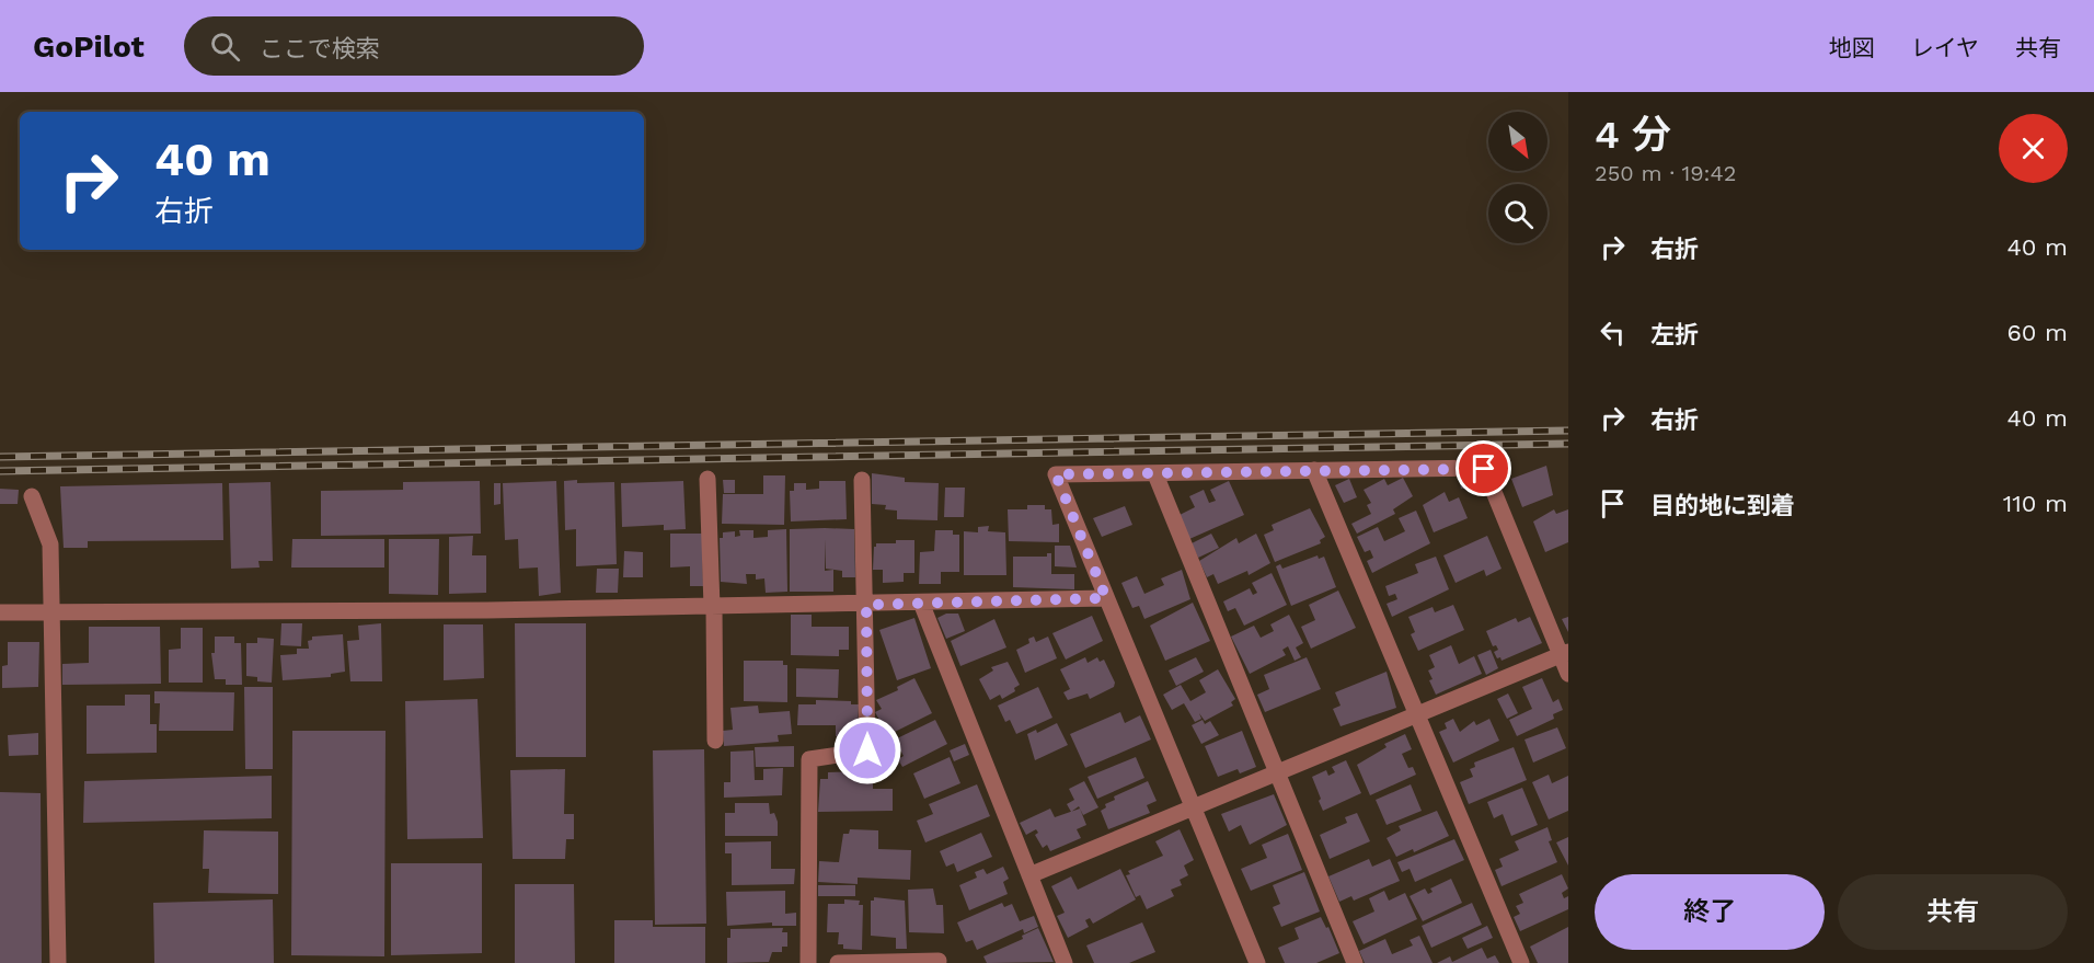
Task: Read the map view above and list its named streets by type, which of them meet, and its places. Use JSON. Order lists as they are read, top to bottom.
{
  "north": "bottom right",
  "page": {
    "header": "GoPilot",
    "search": "ここで検索",
    "nav": ["地図", "レイヤ", "共有"],
    "heading": ["4 分", "250 m · 19:42"],
    "turn": ["40 m", "右折"],
    "list": [
      {
        "name": "右折",
        "value": "40 m"
      },
      {
        "name": "左折",
        "value": "60 m"
      },
      {
        "name": "右折",
        "value": "40 m"
      },
      {
        "name": "目的地に到着",
        "value": "110 m"
      }
    ],
    "buttons": ["終了", "共有"]
  }
}
